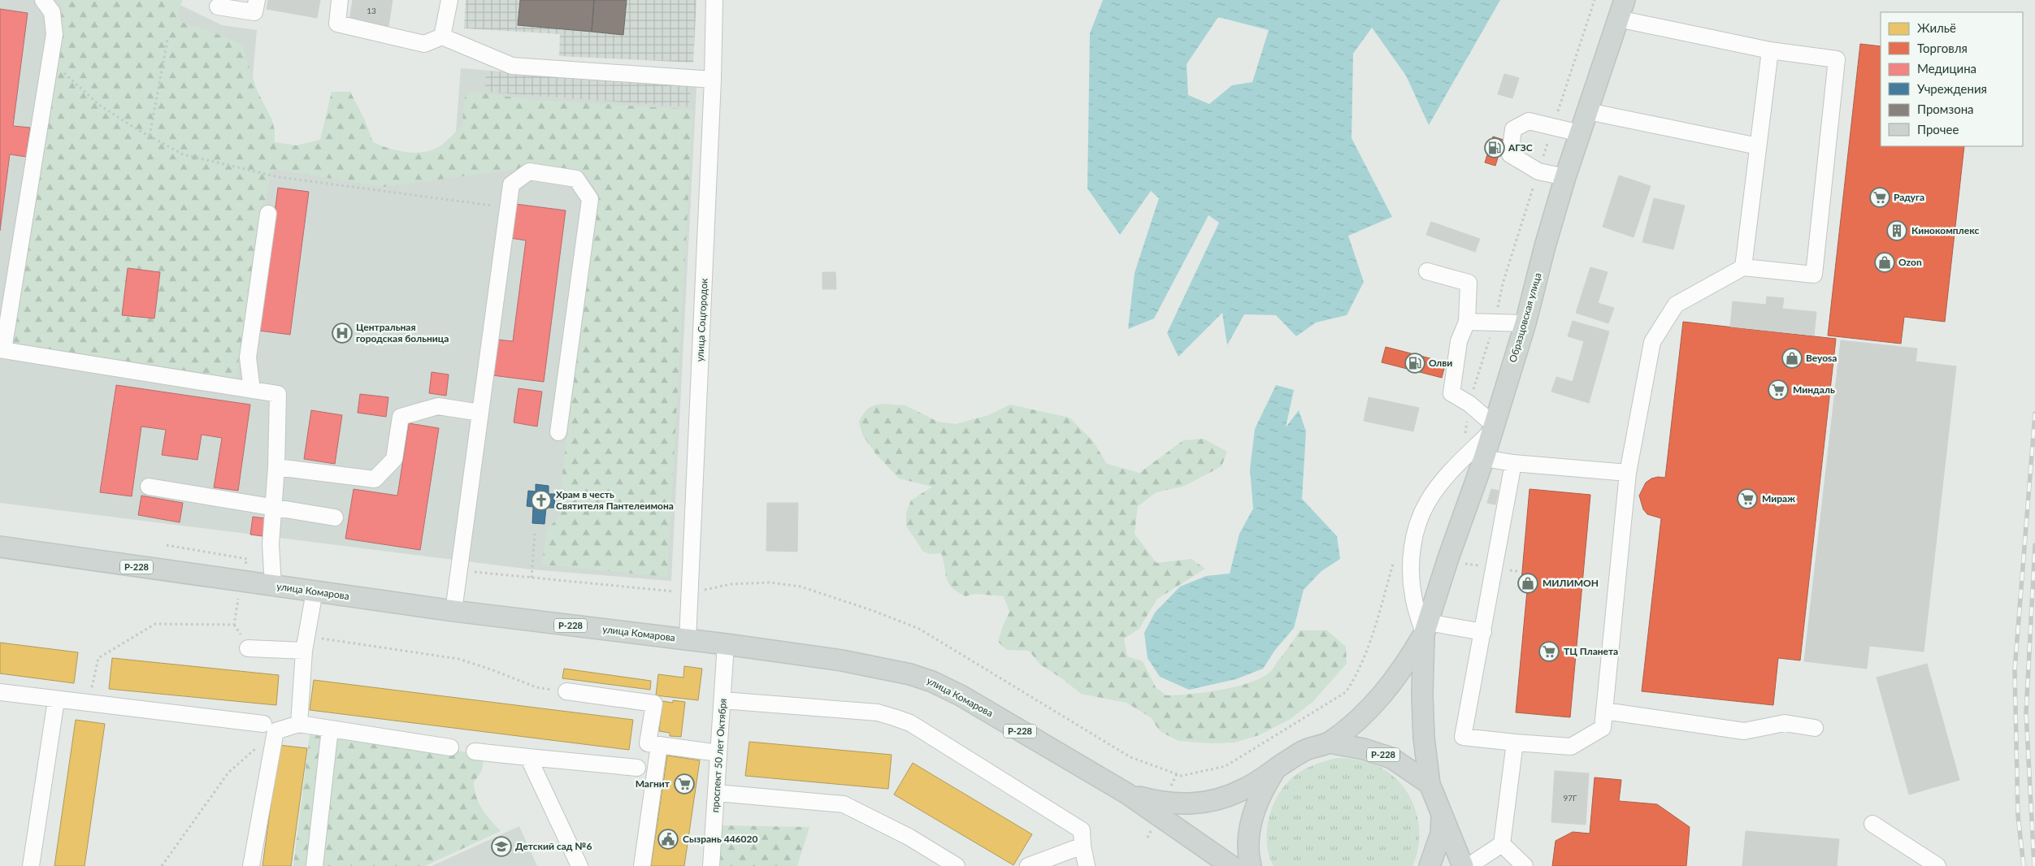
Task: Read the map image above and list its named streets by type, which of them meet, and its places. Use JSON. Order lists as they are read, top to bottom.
{
  "streets": {
    "main road": ["Образцовская улица", "Р-228", "улица Комарова"],
    "street": ["улица Соцгородок", "проспект 50 лет Октября"]
  },
  "crossings": [
    ["улица Соцгородок", "улица Комарова"],
    ["Р-228", "улица Комарова"],
    ["улица Комарова", "проспект 50 лет Октября"]
  ],
  "places": {
    "fuel station": ["АГЗС", "Олви"],
    "supermarket": [
      "Радуга",
      "Миндаль",
      "Мираж",
      "ТЦ Планета",
      "Магнит"
    ],
    "building": ["Кинокомплекс"],
    "shop": ["Ozon", "Beyosa", "МИЛИМОН"],
    "hospital": ["Центральная городская больница"],
    "church": ["Храм в честь Святителя Пантелеимона"],
    "public building": ["Сызрань 446020"],
    "school or university": ["Детский сад №6"]
  },
  "house_numbers": ["13", "97Г"],
  "legend": [
    "Жильё",
    "Торговля",
    "Медицина",
    "Учреждения",
    "Промзона",
    "Прочее"
  ]
}
